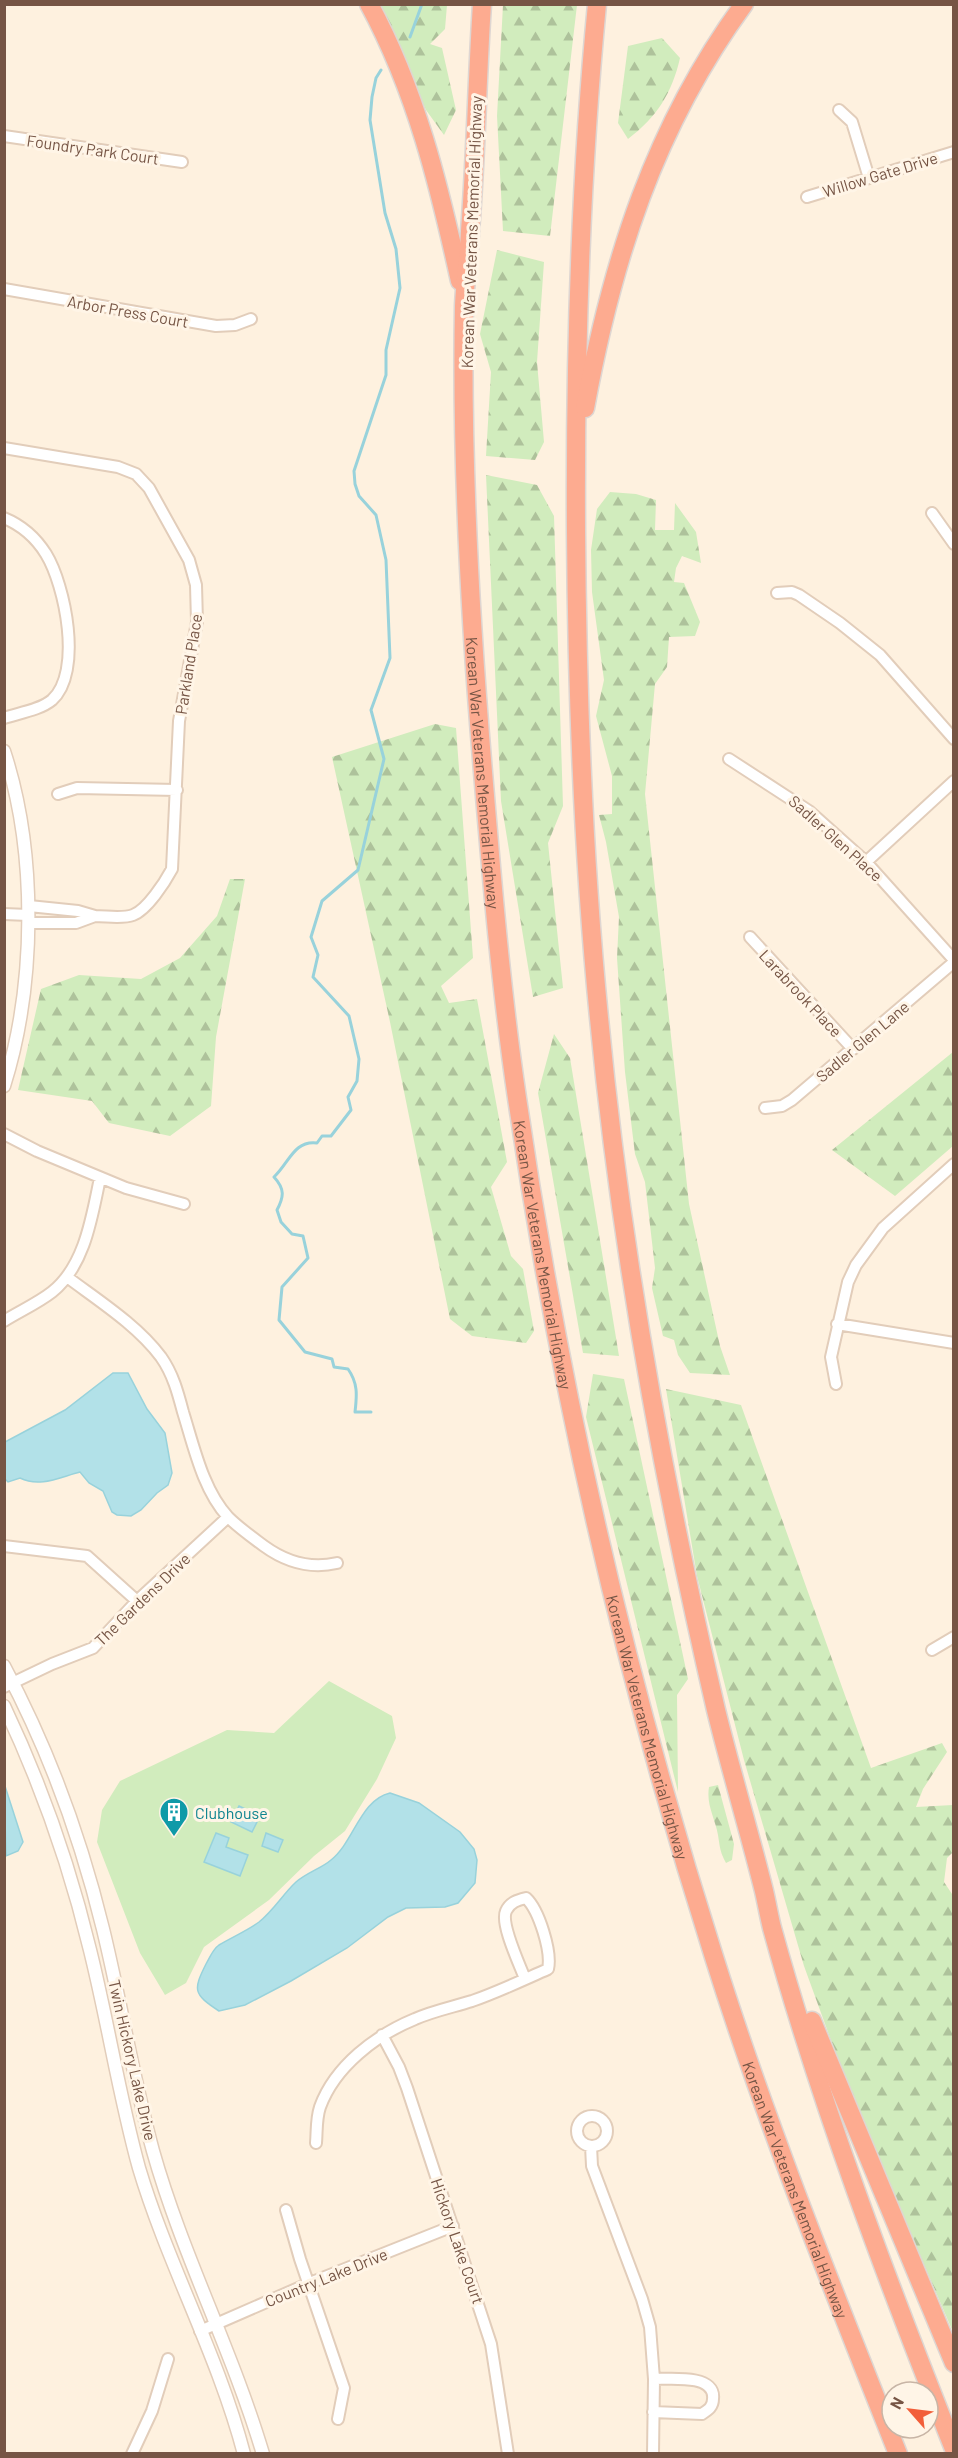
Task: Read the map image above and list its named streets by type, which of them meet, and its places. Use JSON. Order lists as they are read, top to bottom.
{
  "streets": {
    "highway": ["Korean War Veterans Memorial Highway"],
    "street": [
      "Foundry Park Court",
      "Willow Gate Drive",
      "Arbor Press Court",
      "Parkland Place",
      "Sadler Glen Place",
      "Larabrook Place",
      "Sadler Glen Lane",
      "The Gardens Drive",
      "Twin Hickory Lake Drive",
      "Hickory Lake Court",
      "Country Lake Drive"
    ]
  },
  "crossings": [
    ["Sadler Glen Place", "Sadler Glen Lane"],
    ["Larabrook Place", "Sadler Glen Lane"],
    ["The Gardens Drive", "Twin Hickory Lake Drive"],
    ["Twin Hickory Lake Drive", "Country Lake Drive"],
    ["Hickory Lake Court", "Country Lake Drive"]
  ],
  "places": {
    "building": ["Clubhouse"]
  },
  "north": "top left"
}
